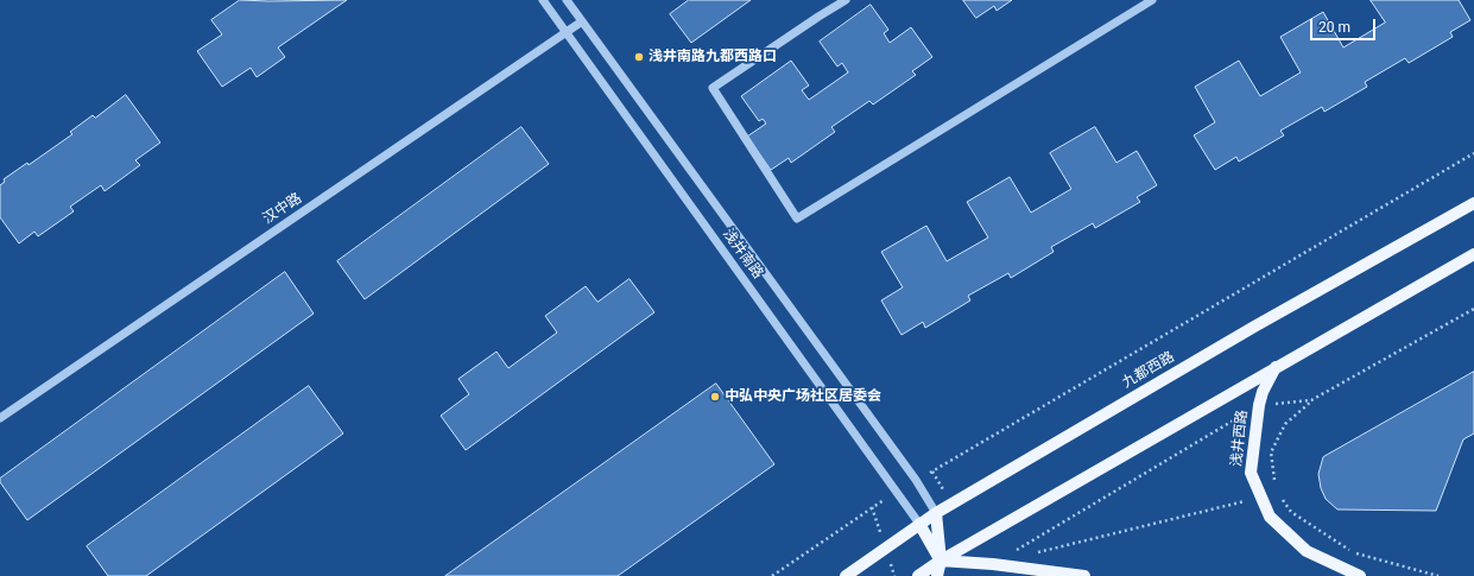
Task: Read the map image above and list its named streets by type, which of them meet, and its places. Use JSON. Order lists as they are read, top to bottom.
{
  "streets": {
    "main road": ["九都西路", "浅井西路"],
    "street": ["汉中路", "浅井南路"]
  },
  "crossings": [
    ["汉中路", "浅井南路"],
    ["浅井南路", "九都西路"]
  ],
  "places": ["浅井南路九都西路口", "中弘中央广场社区居委会"],
  "scale_bar": "20 m"
}
